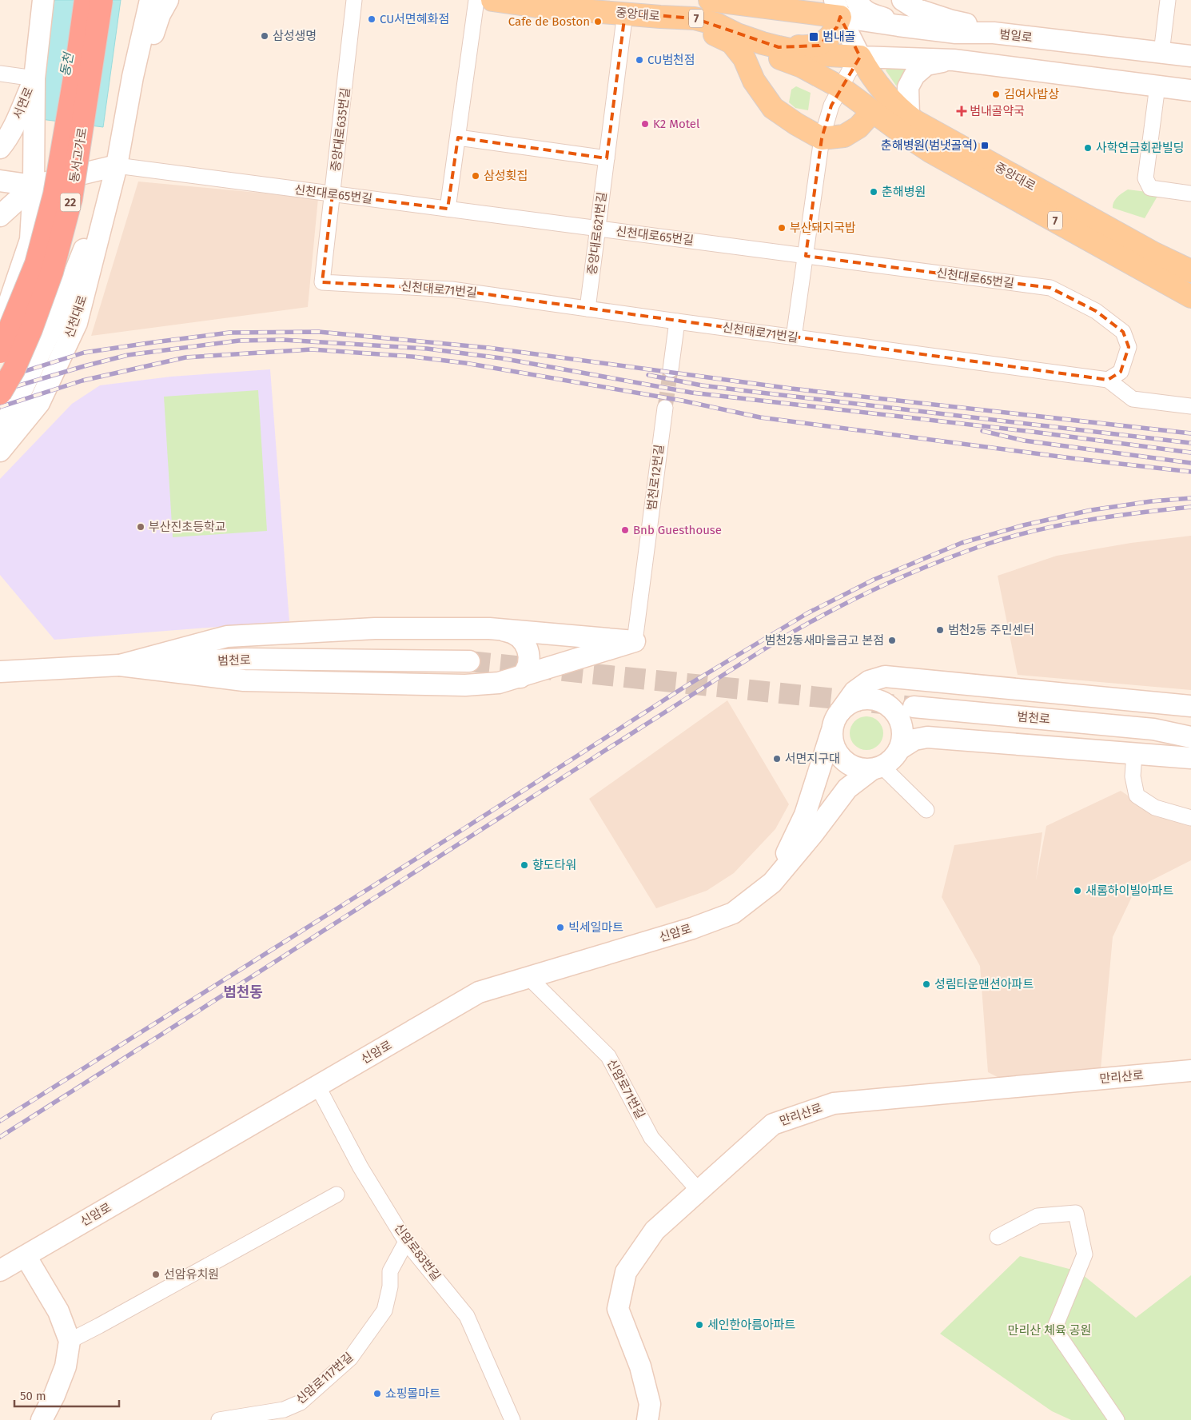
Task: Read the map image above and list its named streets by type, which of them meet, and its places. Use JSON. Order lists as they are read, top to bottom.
{
  "streets": {
    "highway": ["동서고가로", "22"],
    "main road": [
      "중앙대로",
      "7",
      "범일로",
      "서면로",
      "신천대로",
      "범천로",
      "신암로",
      "만리산로"
    ],
    "street": [
      "중앙대로635번길",
      "신천대로65번길",
      "중앙대로621번길",
      "신천대로71번길",
      "범천로12번길",
      "신암로71번길",
      "신암로83번길",
      "신암로117번길"
    ]
  },
  "crossings": [
    ["중앙대로", "7"],
    ["중앙대로", "범일로"],
    ["중앙대로", "중앙대로621번길"],
    ["7", "범일로"],
    ["중앙대로635번길", "신천대로65번길"],
    ["중앙대로635번길", "신천대로71번길"],
    ["신천대로65번길", "중앙대로621번길"],
    ["신천대로65번길", "신천대로71번길"],
    ["신천대로65번길", "신천대로"],
    ["중앙대로621번길", "신천대로71번길"],
    ["신암로", "신암로71번길"],
    ["신암로", "신암로83번길"],
    ["만리산로", "신암로71번길"],
    ["신암로83번길", "신암로117번길"]
  ],
  "districts": ["범천동"],
  "water": ["동천"],
  "parks": ["만리산 체육 공원"],
  "places": {
    "other": [
      "CU서면혜화점",
      "Cafe de Boston",
      "삼성생명",
      "CU범천점",
      "김여사밥상",
      "K2 Motel",
      "사학연금회관빌딩",
      "삼성횟집",
      "춘해병원",
      "부산돼지국밥",
      "부산진초등학교",
      "Bnb Guesthouse",
      "범천2동 주민센터",
      "범천2동새마을금고 본점",
      "서면지구대",
      "향도타워",
      "새롬하이빌아파트",
      "빅세일마트",
      "성림타운맨션아파트",
      "선암유치원",
      "세인한아름아파트",
      "쇼핑몰마트"
    ],
    "transit": ["범내골", "춘해병원(범냇골역)"],
    "health": ["범내골약국"]
  },
  "scale_bar": "50 m"
}
